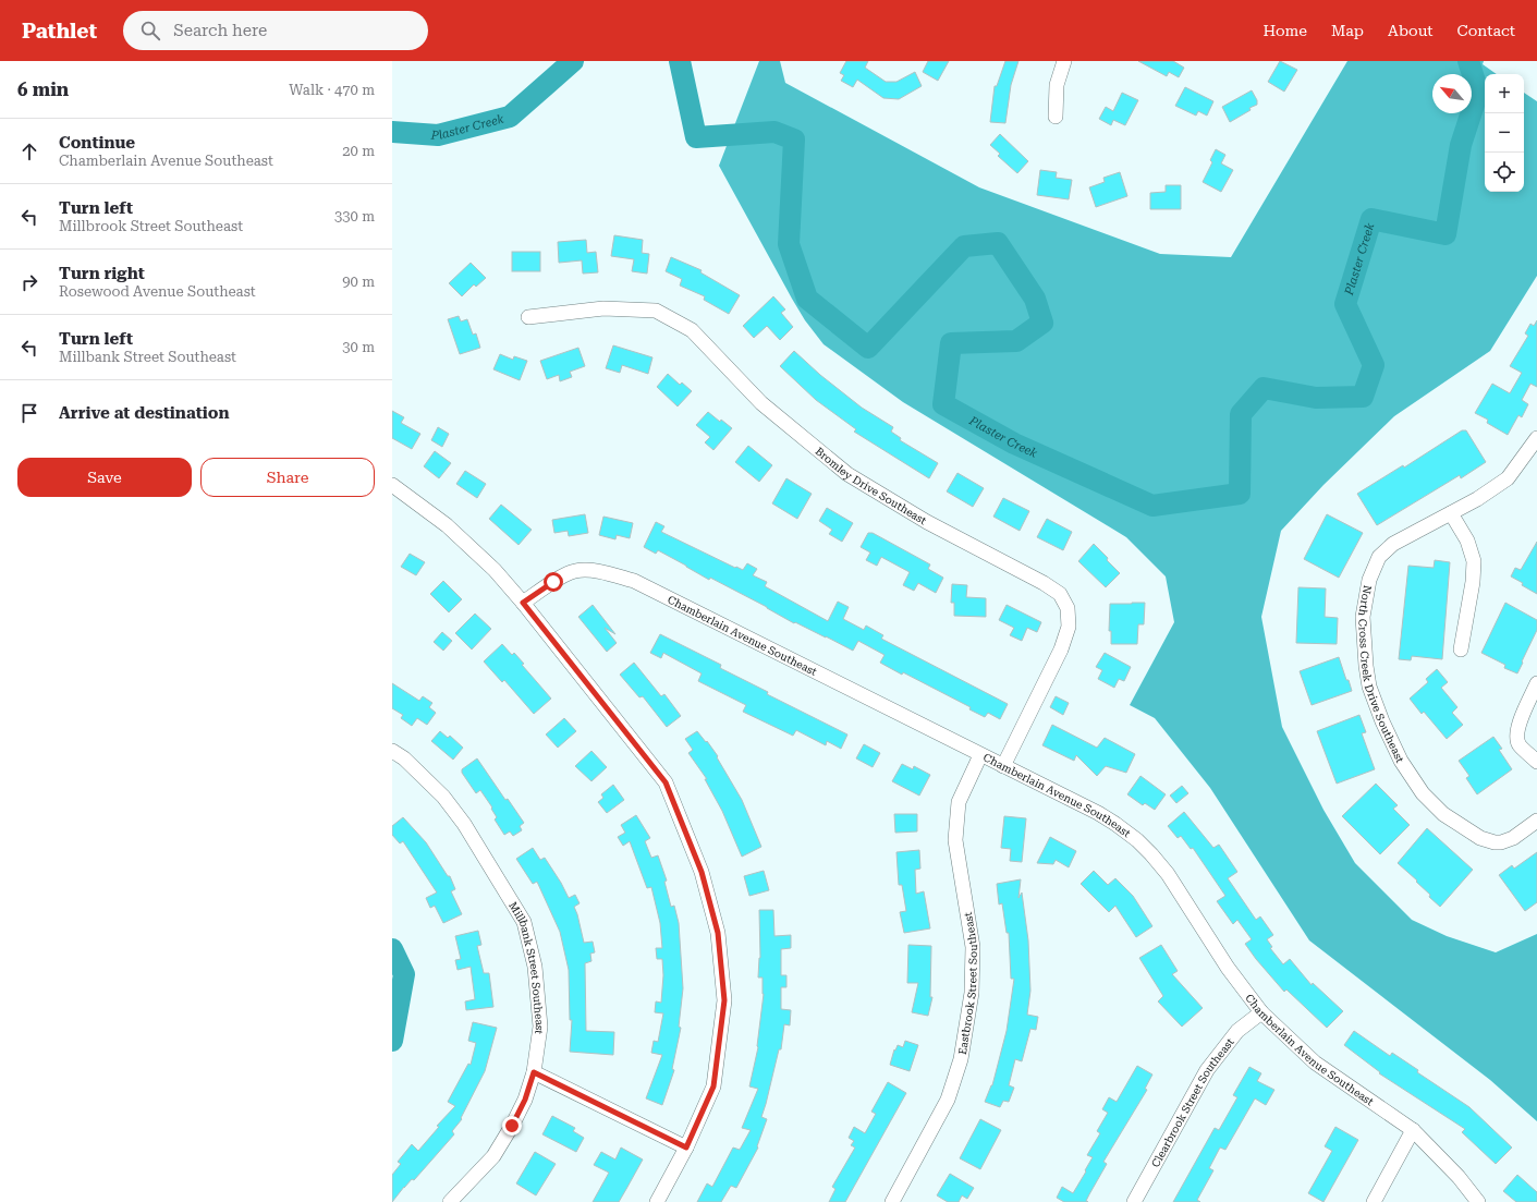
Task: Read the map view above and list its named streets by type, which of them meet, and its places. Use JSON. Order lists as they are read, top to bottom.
{
  "streets": {
    "street": [
      "Bromley Drive Southeast",
      "Chamberlain Avenue Southeast",
      "North Cross Creek Drive Southeast",
      "Millbank Street Southeast",
      "Eastbrook Street Southeast",
      "Clearbrook Street Southeast"
    ]
  },
  "crossings": [
    ["Bromley Drive Southeast", "Chamberlain Avenue Southeast"],
    ["Chamberlain Avenue Southeast", "Eastbrook Street Southeast"],
    ["Chamberlain Avenue Southeast", "Clearbrook Street Southeast"]
  ],
  "water": ["Plaster Creek"],
  "north": "top left",
  "page": {
    "header": "Pathlet",
    "search": "Search here",
    "nav": [
      "Home",
      "Map",
      "About",
      "Contact"
    ],
    "heading": ["6 min", "Walk · 470 m"],
    "map_buttons": ["+", "−"],
    "list": [
      ["Continue", "Chamberlain Avenue Southeast", "20 m"],
      ["Turn left", "Millbrook Street Southeast", "330 m"],
      ["Turn right", "Rosewood Avenue Southeast", "90 m"],
      ["Turn left", "Millbank Street Southeast", "30 m"],
      "Arrive at destination"
    ],
    "buttons": ["Save", "Share"]
  }
}
